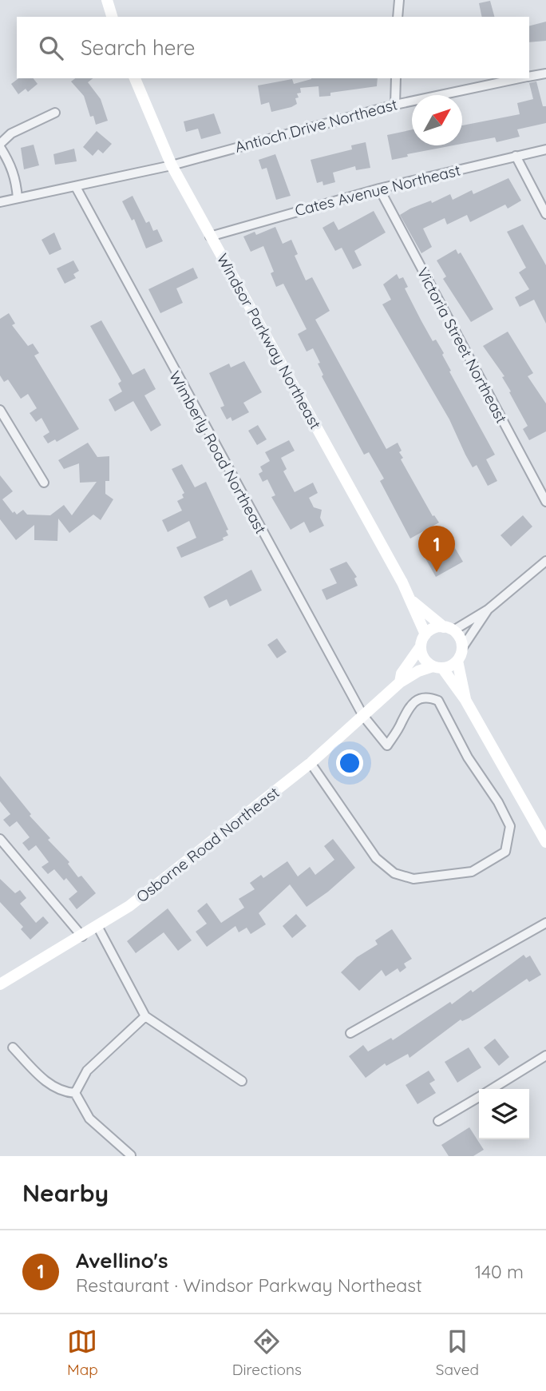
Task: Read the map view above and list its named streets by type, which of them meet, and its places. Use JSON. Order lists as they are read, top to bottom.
{
  "streets": {
    "street": [
      "Antioch Drive Northeast",
      "Cates Avenue Northeast",
      "Windsor Parkway Northeast",
      "Victoria Street Northeast",
      "Wimberly Road Northeast",
      "Osborne Road Northeast"
    ]
  },
  "crossings": [
    ["Antioch Drive Northeast", "Windsor Parkway Northeast"],
    ["Antioch Drive Northeast", "Wimberly Road Northeast"],
    ["Cates Avenue Northeast", "Windsor Parkway Northeast"],
    ["Cates Avenue Northeast", "Victoria Street Northeast"],
    ["Windsor Parkway Northeast", "Osborne Road Northeast"],
    ["Wimberly Road Northeast", "Osborne Road Northeast"]
  ],
  "north": "top right",
  "page": {
    "search": "Search here",
    "pins": "1",
    "heading": "Nearby",
    "list": [
      {
        "mark": "1",
        "name": "Avellino's",
        "note": "Restaurant · Windsor Parkway Northeast",
        "value": "140 m"
      }
    ],
    "nav": ["Map", "Directions", "Saved"]
  }
}
